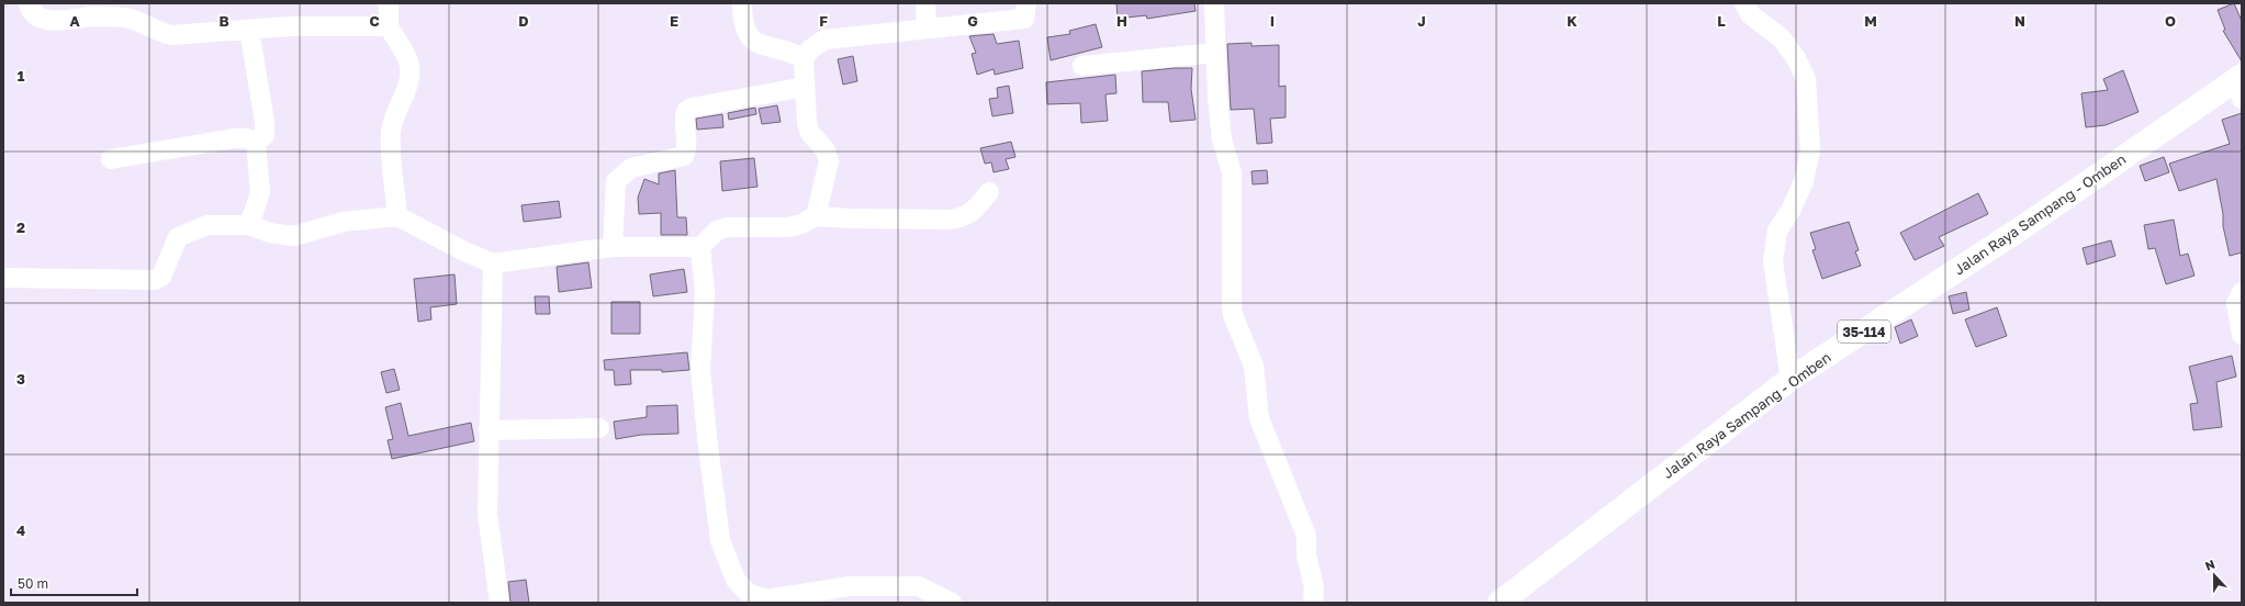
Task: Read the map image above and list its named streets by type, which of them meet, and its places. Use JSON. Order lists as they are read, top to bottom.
{
  "streets": {
    "main road": ["Jalan Raya Sampang - Omben", "35-114"]
  },
  "scale_bar": "50 m",
  "north": "top",
  "grid": {
    "columns": [
      "A",
      "B",
      "C",
      "D",
      "E",
      "F",
      "G",
      "H",
      "I",
      "J",
      "K",
      "L",
      "M",
      "N",
      "O"
    ],
    "rows": [
      "1",
      "2",
      "3",
      "4"
    ]
  }
}
